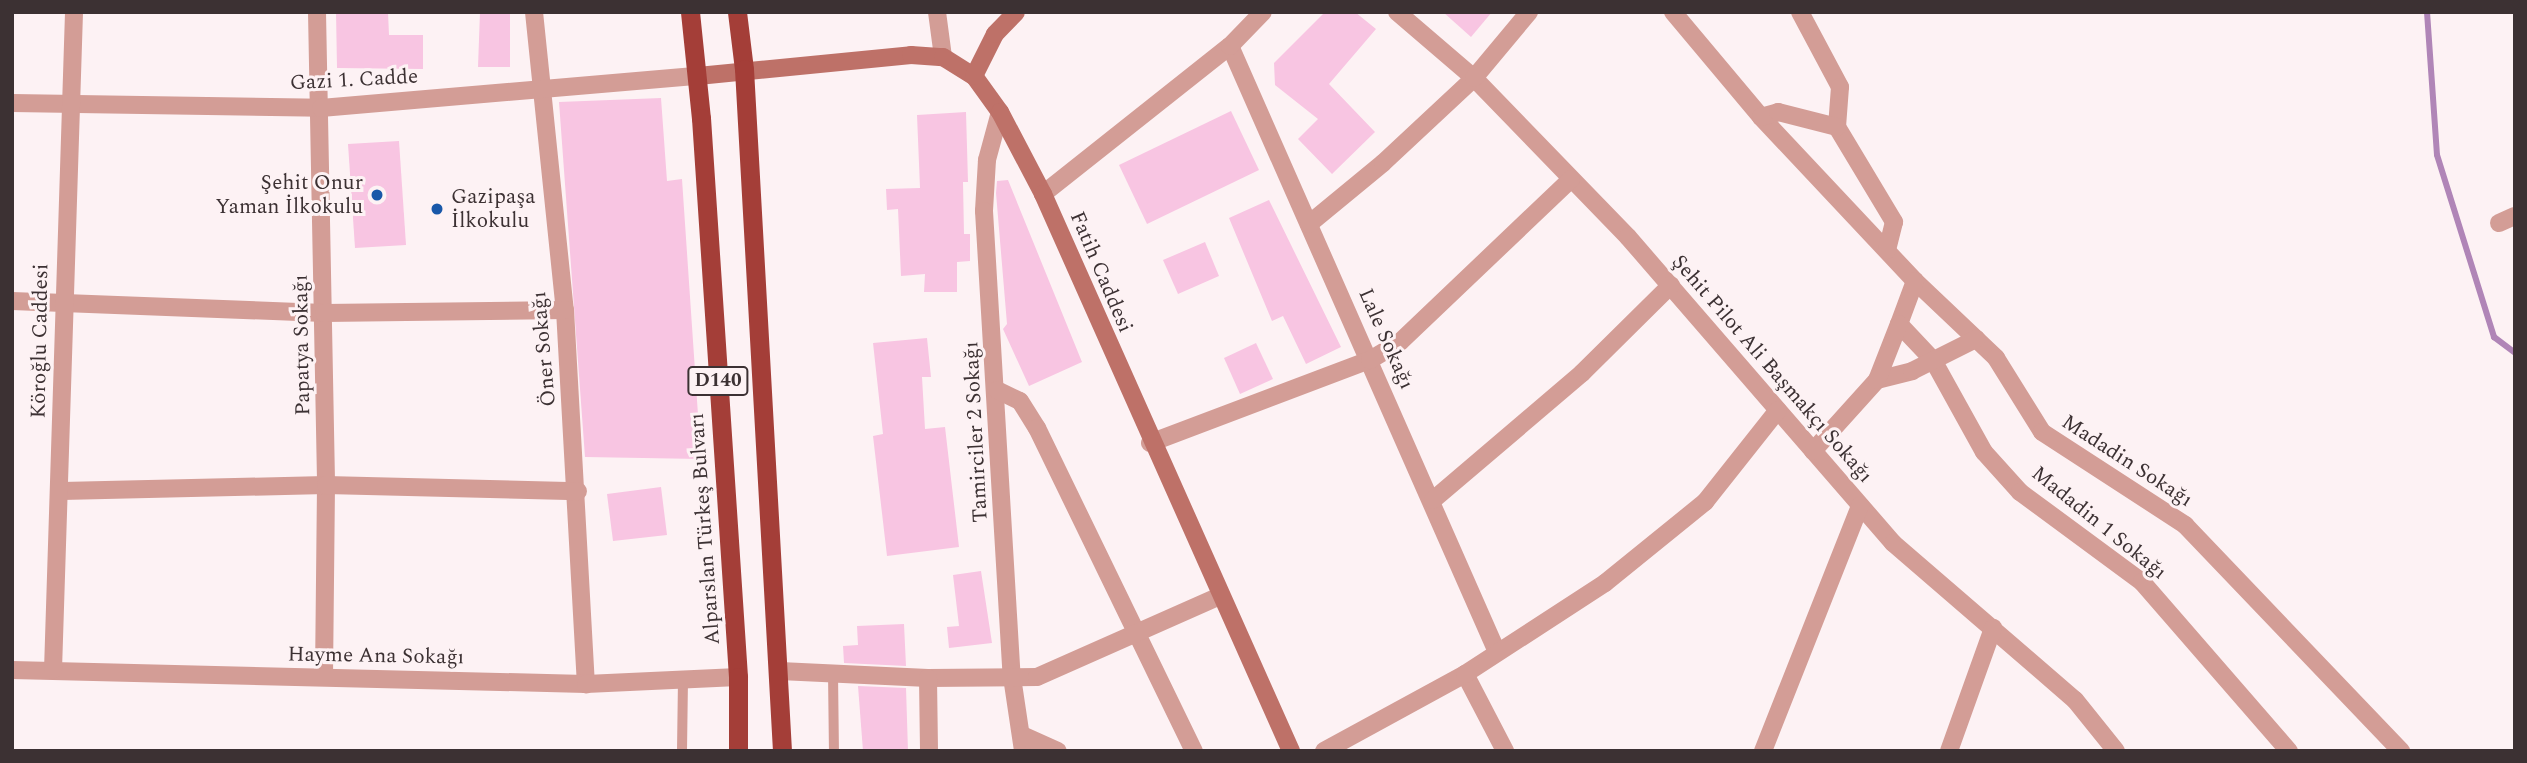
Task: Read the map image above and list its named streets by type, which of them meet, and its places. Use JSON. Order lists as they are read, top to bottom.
{
  "streets": {
    "highway": ["D140", "Alparslan Türkeş Bulvarı"],
    "main road": ["Fatih Caddesi"],
    "street": [
      "Gazi 1. Cadde",
      "Lale Sokağı",
      "Köroğlu Caddesi",
      "Papatya Sokağı",
      "Öner Sokağı",
      "Şehit Pilot Ali Başmakçı Sokağı",
      "Tamirciler 2 Sokağı",
      "Madadin Sokağı",
      "Madadin 1 Sokağı",
      "Hayme Ana Sokağı"
    ]
  },
  "crossings": [
    ["Gazi 1. Cadde", "Fatih Caddesi"],
    ["Gazi 1. Cadde", "Köroğlu Caddesi"],
    ["Gazi 1. Cadde", "Papatya Sokağı"],
    ["Gazi 1. Cadde", "Öner Sokağı"],
    ["Gazi 1. Cadde", "Alparslan Türkeş Bulvarı"],
    ["Fatih Caddesi", "D140"],
    ["Fatih Caddesi", "Tamirciler 2 Sokağı"],
    ["Fatih Caddesi", "Alparslan Türkeş Bulvarı"],
    ["Köroğlu Caddesi", "Hayme Ana Sokağı"],
    ["Papatya Sokağı", "Hayme Ana Sokağı"],
    ["Öner Sokağı", "Hayme Ana Sokağı"],
    ["Alparslan Türkeş Bulvarı", "Hayme Ana Sokağı"]
  ],
  "places": ["Şehit Onur Yaman İlkokulu", "Gazipaşa İlkokulu"]
}
